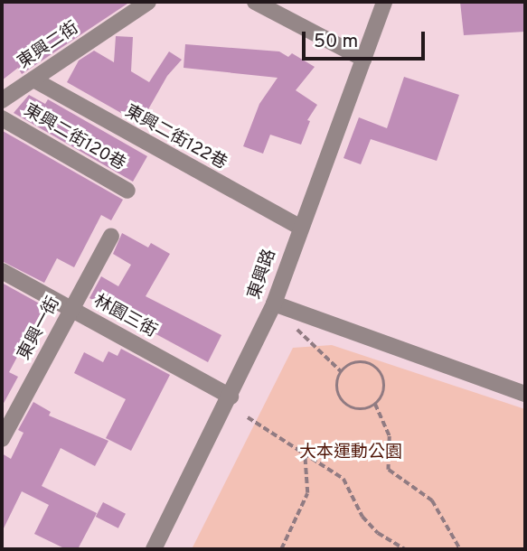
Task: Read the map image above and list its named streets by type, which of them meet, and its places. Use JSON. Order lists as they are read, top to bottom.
{
  "streets": {
    "street": [
      "東興二街",
      "東興二街120巷",
      "東興二街122巷",
      "東興路",
      "林園三街",
      "東興一街"
    ]
  },
  "crossings": [
    ["東興二街", "東興二街122巷"],
    ["東興二街122巷", "東興路"],
    ["東興路", "林園三街"],
    ["林園三街", "東興一街"]
  ],
  "parks": ["大本運動公園"],
  "scale_bar": "50 m"
}
